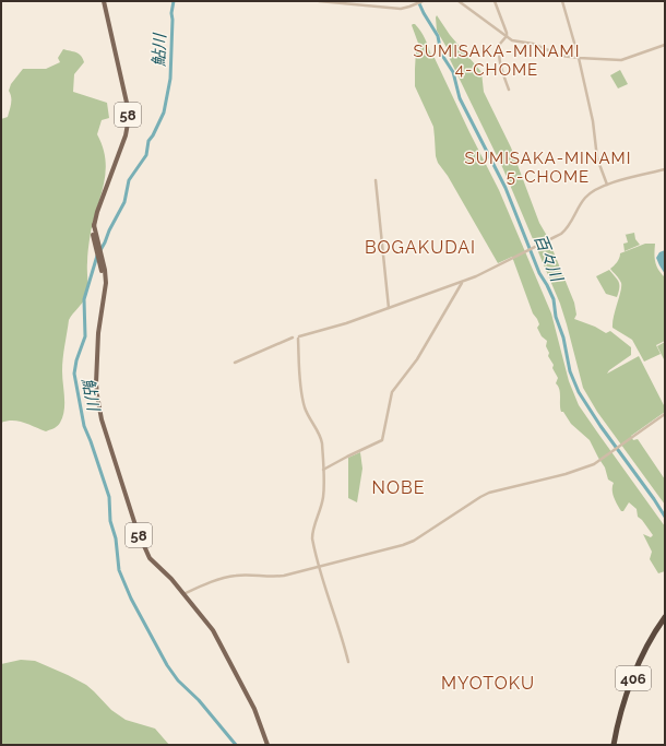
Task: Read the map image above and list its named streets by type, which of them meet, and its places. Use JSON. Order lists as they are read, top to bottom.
{
  "streets": {
    "highway": ["406"],
    "main road": ["58"]
  },
  "districts": [
    "SUMISAKA-MINAMI 4-CHOME",
    "SUMISAKA-MINAMI 5-CHOME",
    "BOGAKUDAI",
    "NOBE",
    "MYOTOKU"
  ],
  "water": ["鮎川", "百々川"]
}
